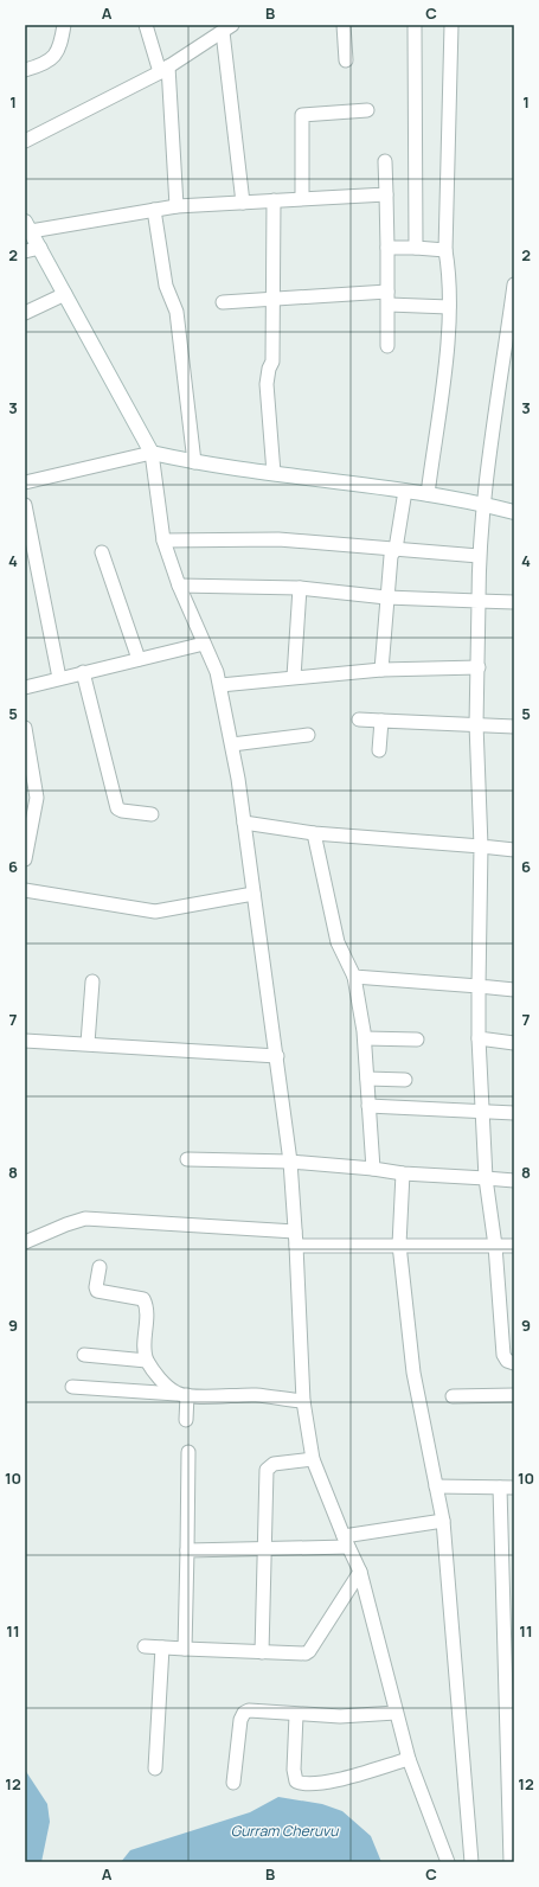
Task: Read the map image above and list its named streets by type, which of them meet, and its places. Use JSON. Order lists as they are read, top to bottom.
{
  "water": ["Gurram Cheruvu"],
  "grid": {
    "columns": ["A", "B", "C"],
    "rows": [
      "1",
      "2",
      "3",
      "4",
      "5",
      "6",
      "7",
      "8",
      "9",
      "10",
      "11",
      "12"
    ]
  }
}
